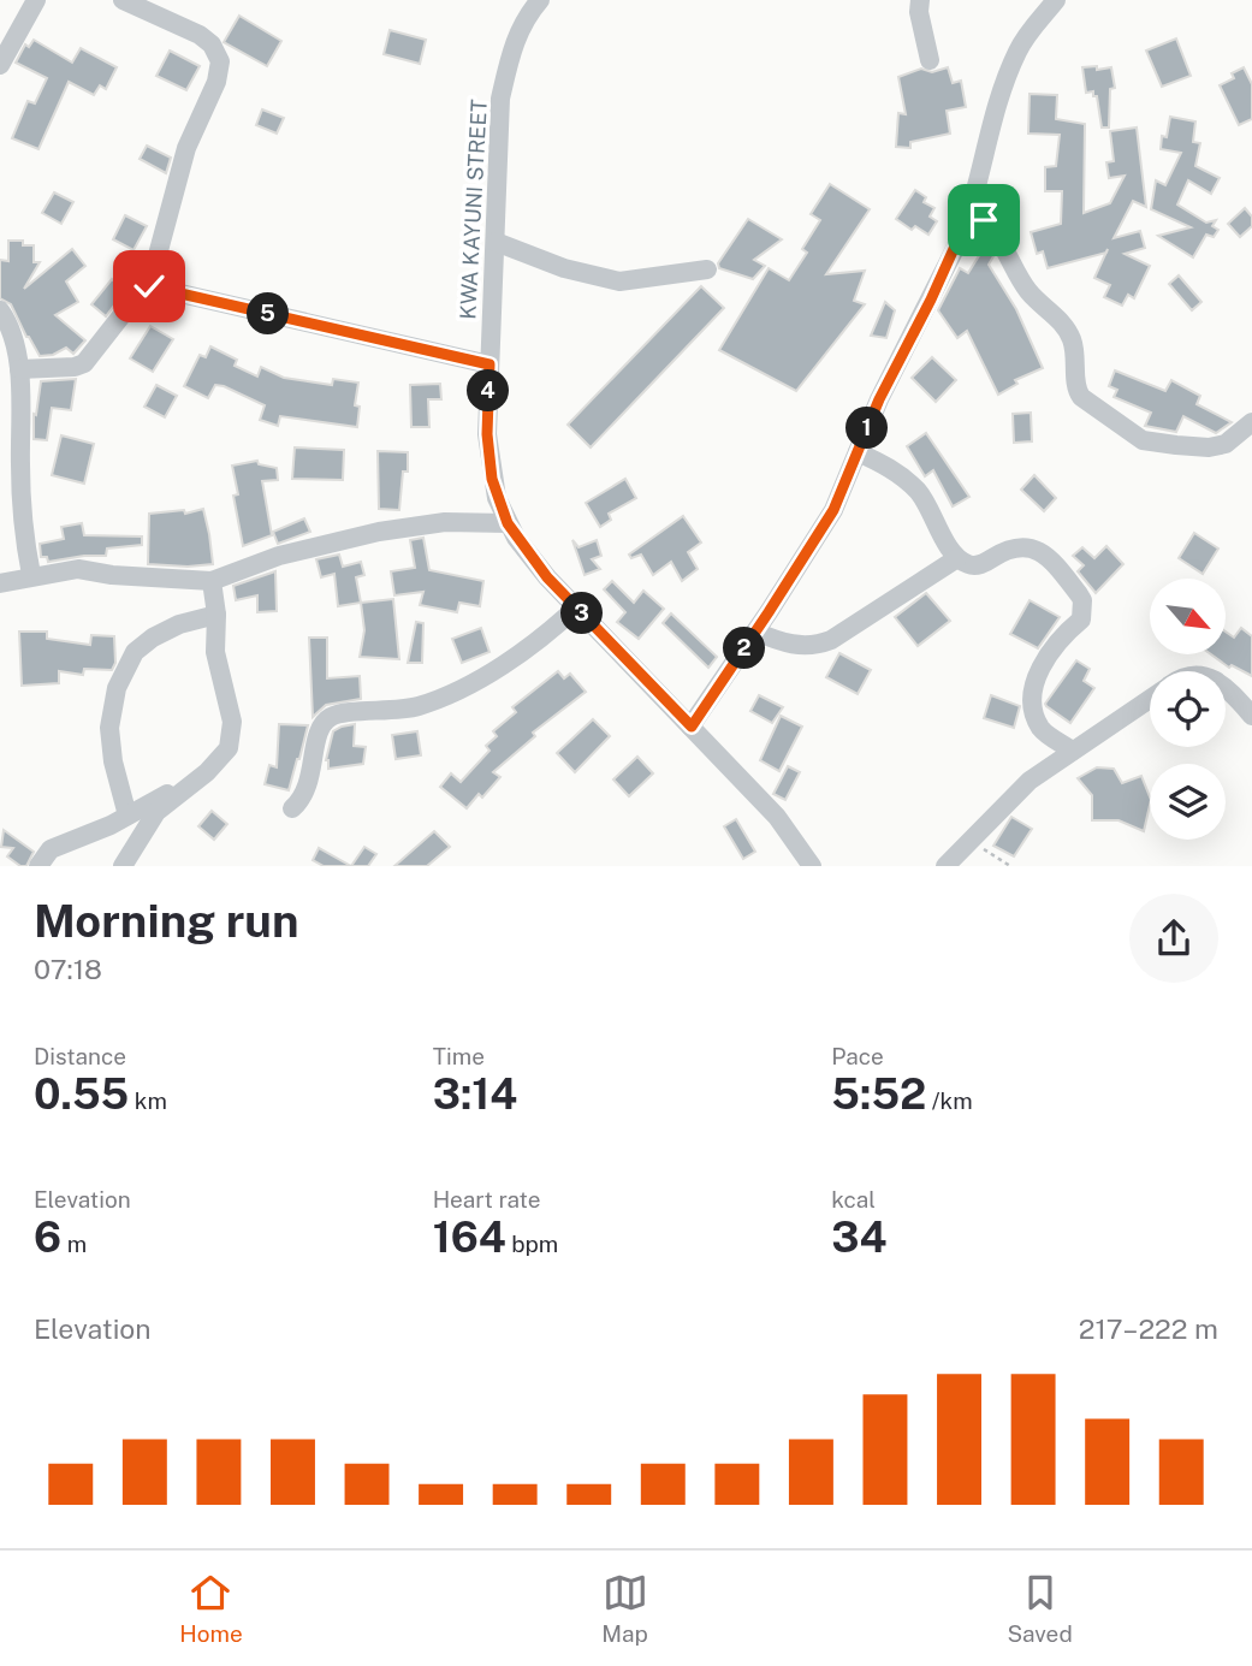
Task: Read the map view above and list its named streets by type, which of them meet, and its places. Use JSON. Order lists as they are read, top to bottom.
{
  "streets": {
    "street": ["KWA KAYUNI STREET"]
  },
  "north": "bottom right",
  "page": {
    "pins": [
      "5",
      "4",
      "1",
      "3",
      "2"
    ],
    "heading": ["Morning run", "07:18"],
    "stats": [
      ["Distance", "0.55 km"],
      ["Time", "3:14"],
      ["Pace", "5:52 /km"],
      ["Elevation", "6 m"],
      ["Heart rate", "164 bpm"],
      ["kcal", "34"]
    ],
    "chart": ["Elevation", "217–222 m"],
    "tabs": ["Home", "Map", "Saved"]
  }
}
